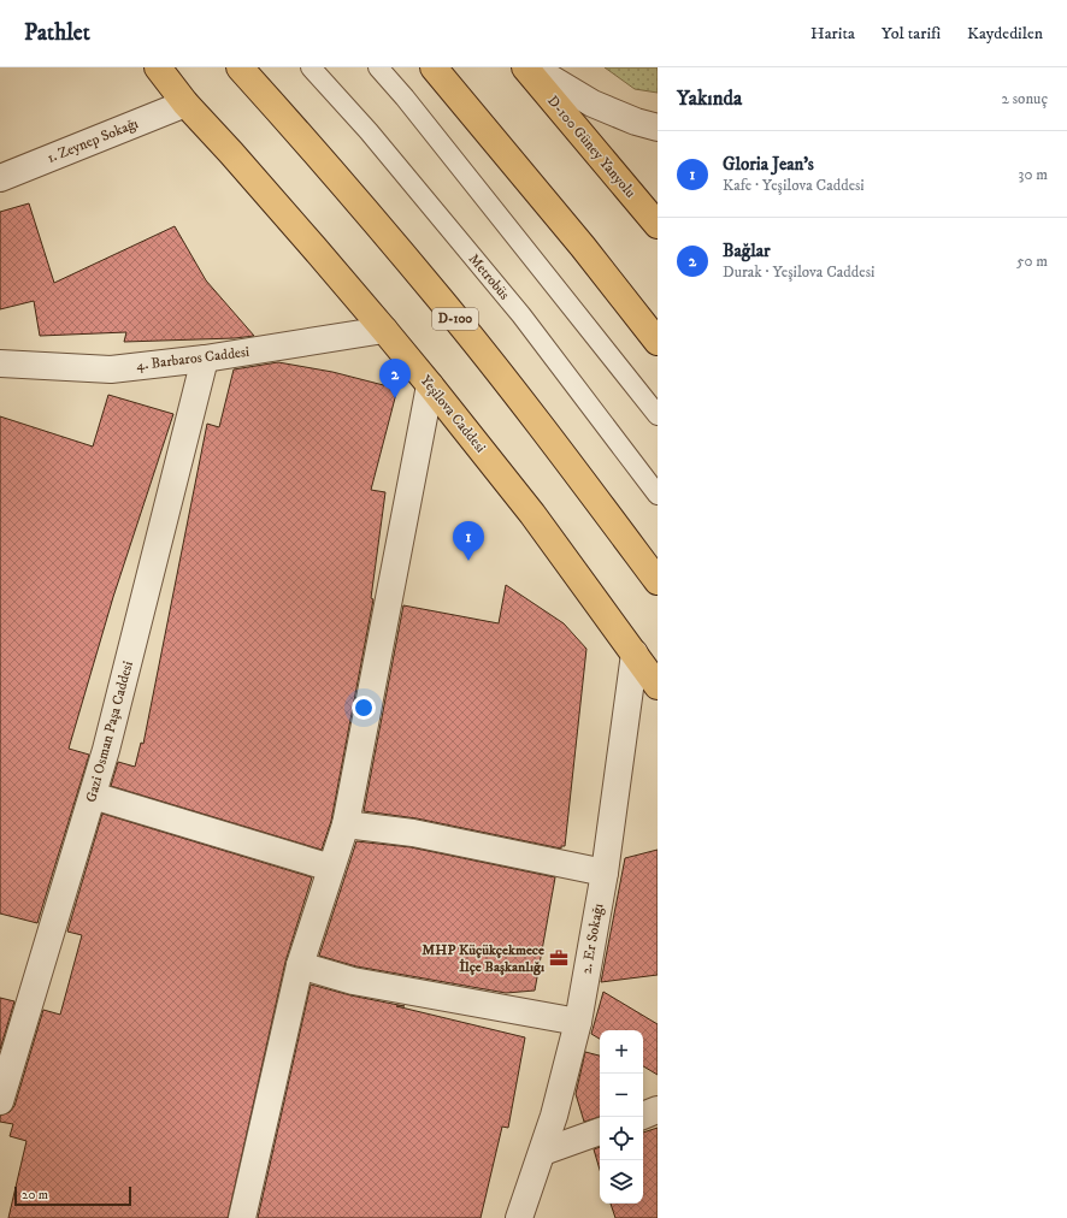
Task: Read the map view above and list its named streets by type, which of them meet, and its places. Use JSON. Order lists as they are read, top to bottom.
{
  "streets": {
    "main road": ["D-100 Güney Yanyolu", "D-100", "Yeşilova Caddesi"],
    "street": [
      "1. Zeynep Sokağı",
      "4. Barbaros Caddesi",
      "Gazi Osman Paşa Caddesi",
      "2. Er Sokağı"
    ],
    "lane": ["Metrobüs"]
  },
  "crossings": [
    ["1. Zeynep Sokağı", "Yeşilova Caddesi"],
    ["4. Barbaros Caddesi", "Yeşilova Caddesi"],
    ["4. Barbaros Caddesi", "Gazi Osman Paşa Caddesi"],
    ["Yeşilova Caddesi", "2. Er Sokağı"]
  ],
  "places": {
    "office": ["MHP Küçükçekmece İlçe Başkanlığı"]
  },
  "scale_bar": "20 m",
  "page": {
    "header": "Pathlet",
    "nav": ["Harita", "Yol tarifi", "Kaydedilen"],
    "heading": ["Yakında", "2 sonuç"],
    "list": [
      {
        "mark": "1",
        "name": "Gloria Jean's",
        "note": "Kafe · Yeşilova Caddesi",
        "value": "30 m"
      },
      {
        "mark": "2",
        "name": "Bağlar",
        "note": "Durak · Yeşilova Caddesi",
        "value": "50 m"
      }
    ],
    "pins": ["2", "1"],
    "map_buttons": ["+", "−"],
    "scale": "20 m"
  }
}
